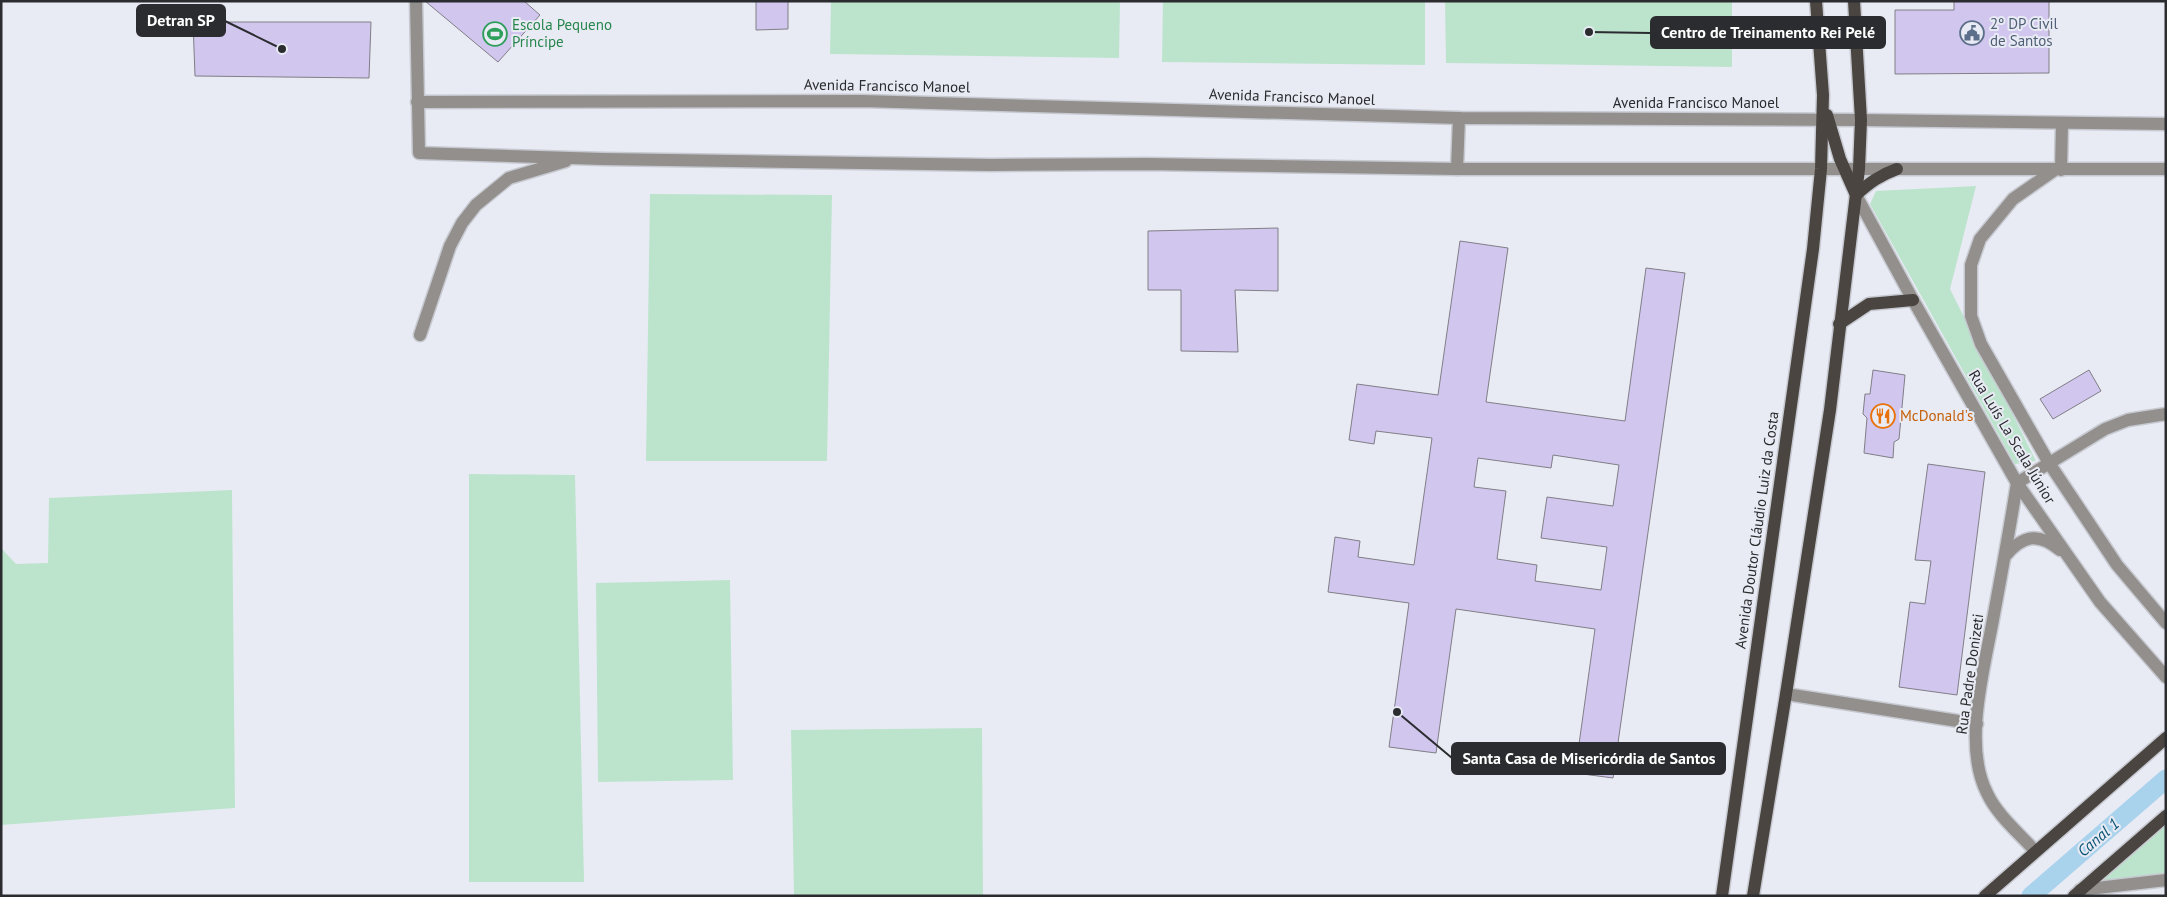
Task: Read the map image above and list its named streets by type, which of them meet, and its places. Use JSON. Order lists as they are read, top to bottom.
{
  "streets": {
    "main road": ["Avenida Doutor Cláudio Luiz da Costa"],
    "street": ["Avenida Francisco Manoel", "Rua Luís La Scala Júnior", "Rua Padre Donizeti"]
  },
  "crossings": [
    ["Avenida Francisco Manoel", "Avenida Doutor Cláudio Luiz da Costa"],
    ["Rua Luís La Scala Júnior", "Rua Padre Donizeti"]
  ],
  "water": ["Canal 1"],
  "places": {
    "other": ["Centro de Treinamento Rei Pelé", "Detran SP", "Santa Casa de Misericórdia de Santos"],
    "public building": ["2º DP Civil de Santos"],
    "sports": ["Escola Pequeno Príncipe"],
    "restaurant": ["McDonald's"]
  }
}
